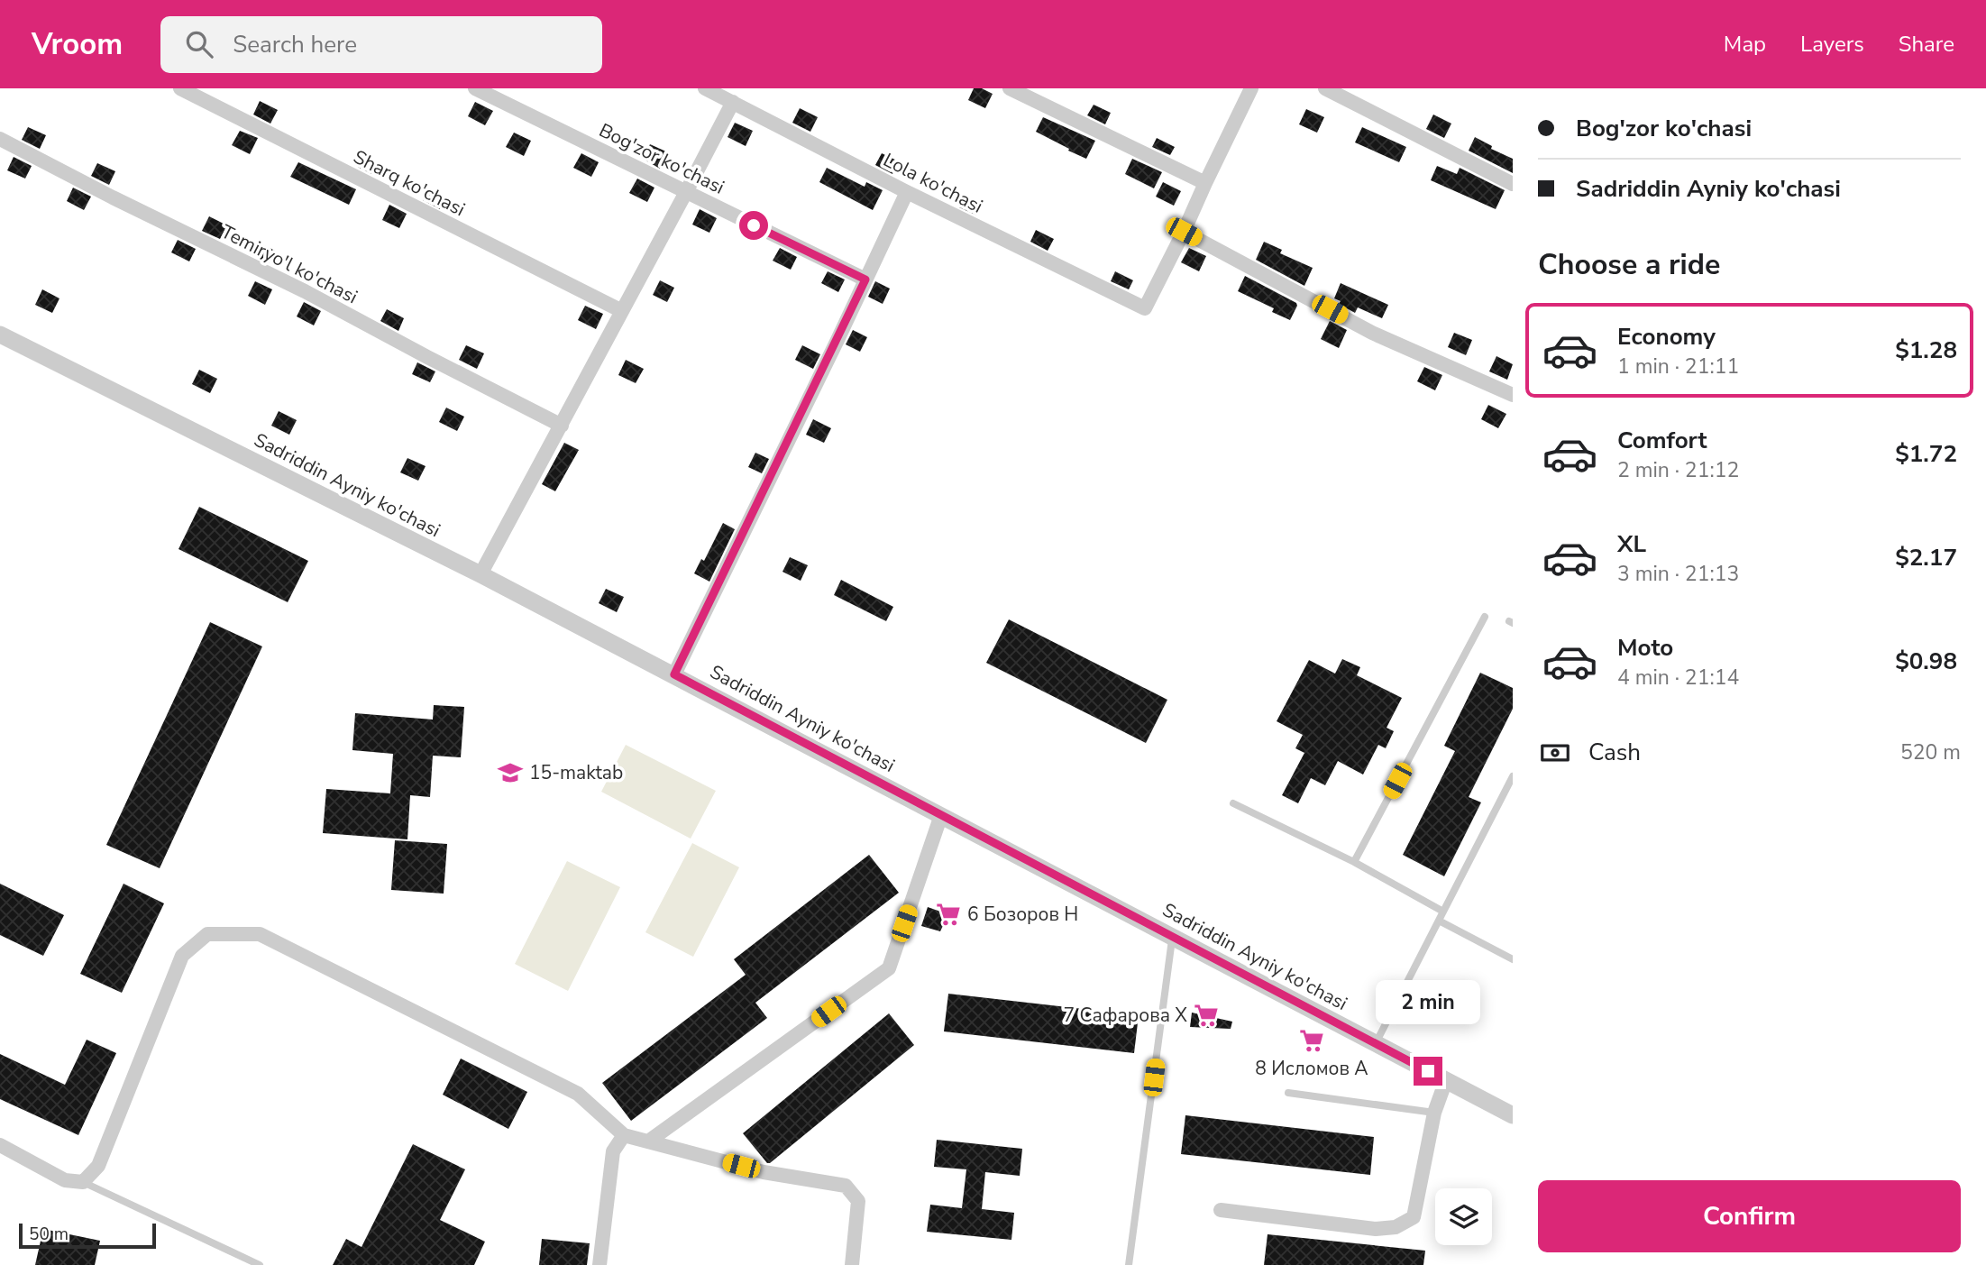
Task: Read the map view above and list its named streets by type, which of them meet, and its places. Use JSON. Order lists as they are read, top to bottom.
{
  "streets": {
    "street": [
      "Bog'zor ko'chasi",
      "Sharq ko'chasi",
      "Lola ko'chasi",
      "Temiryo'l ko'chasi",
      "Sadriddin Ayniy ko'chasi"
    ]
  },
  "places": {
    "school or university": ["15-maktab"],
    "supermarket": ["6 Бозоров Н", "7 Сафарова Х", "8 Исломов А"]
  },
  "scale_bar": "50 m",
  "page": {
    "header": "Vroom",
    "search": "Search here",
    "nav": ["Map", "Layers", "Share"],
    "banner": ["Bog'zor ko'chasi", "Sadriddin Ayniy ko'chasi"],
    "heading": "Choose a ride",
    "list": [
      {
        "name": "Economy",
        "note": "1 min · 21:11",
        "value": "$1.28"
      },
      {
        "name": "Comfort",
        "note": "2 min · 21:12",
        "value": "$1.72"
      },
      {
        "name": "XL",
        "note": "3 min · 21:13",
        "value": "$2.17"
      },
      {
        "name": "Moto",
        "note": "4 min · 21:14",
        "value": "$0.98"
      }
    ],
    "pay": ["Cash", "520 m"],
    "bubble": "2 min",
    "buttons": "Confirm",
    "scale": "50 m"
  }
}
